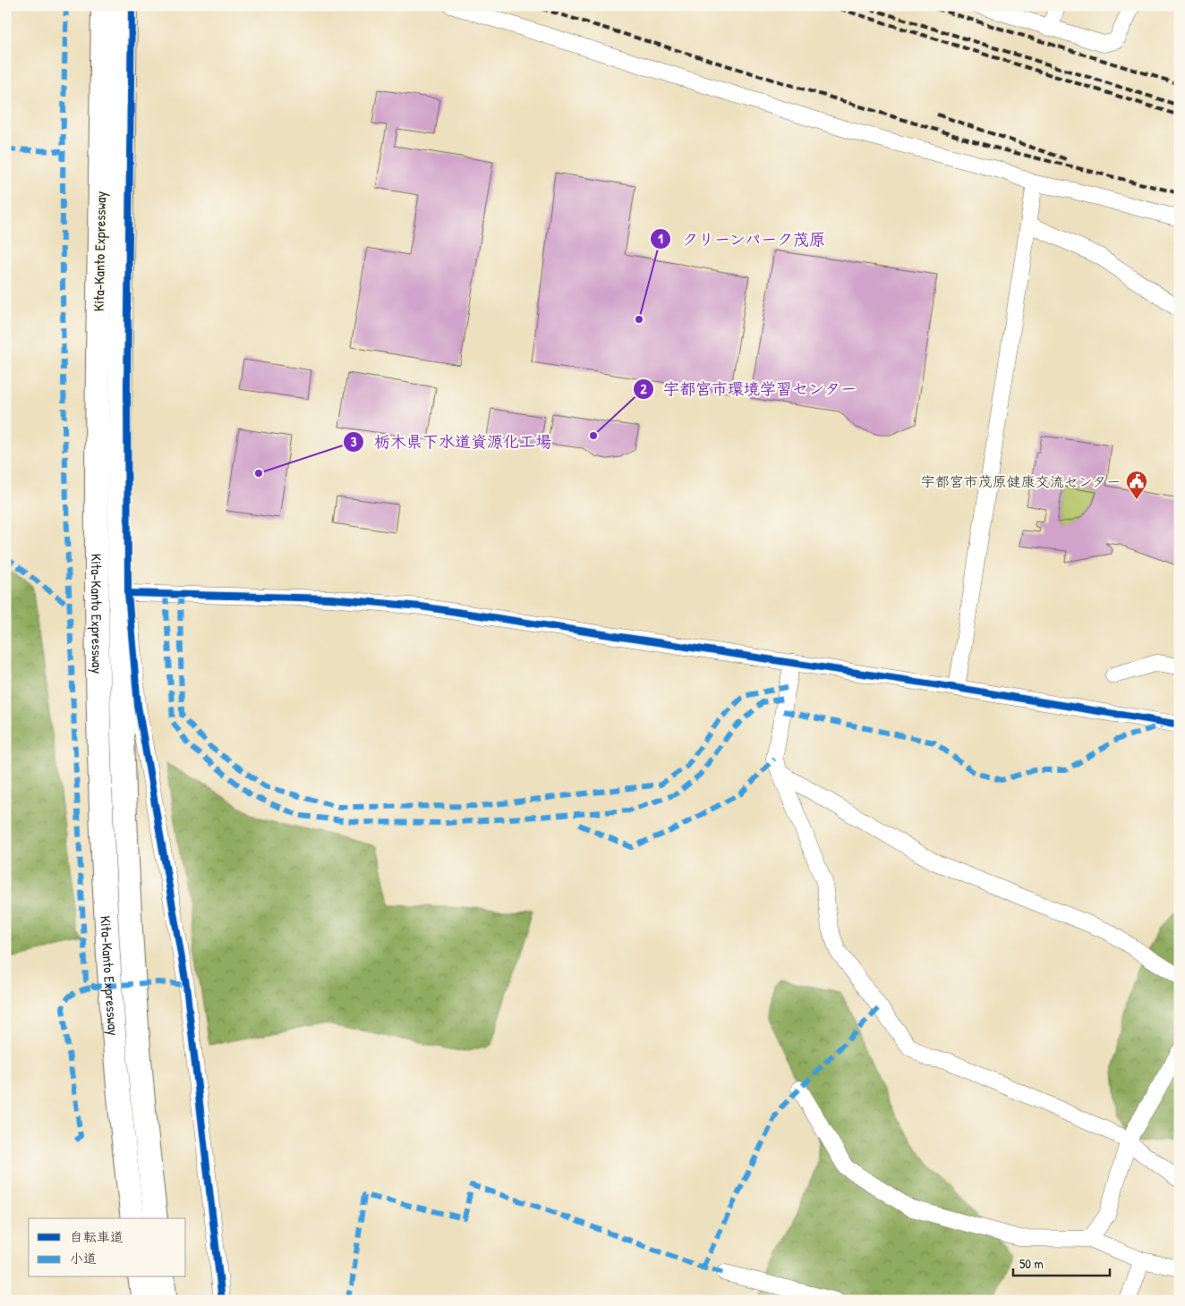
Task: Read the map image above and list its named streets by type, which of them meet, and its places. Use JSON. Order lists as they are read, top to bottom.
{
  "streets": {
    "highway": ["Kita-Kanto Expressway"]
  },
  "places": {
    "other": ["クリーンパーク茂原", "宇都宮市環境学習センター", "栃木県下水道資源化工場"],
    "public building": ["宇都宮市茂原健康交流センター"]
  },
  "legend": ["自転車道", "小道"],
  "scale_bar": "50 m"
}
